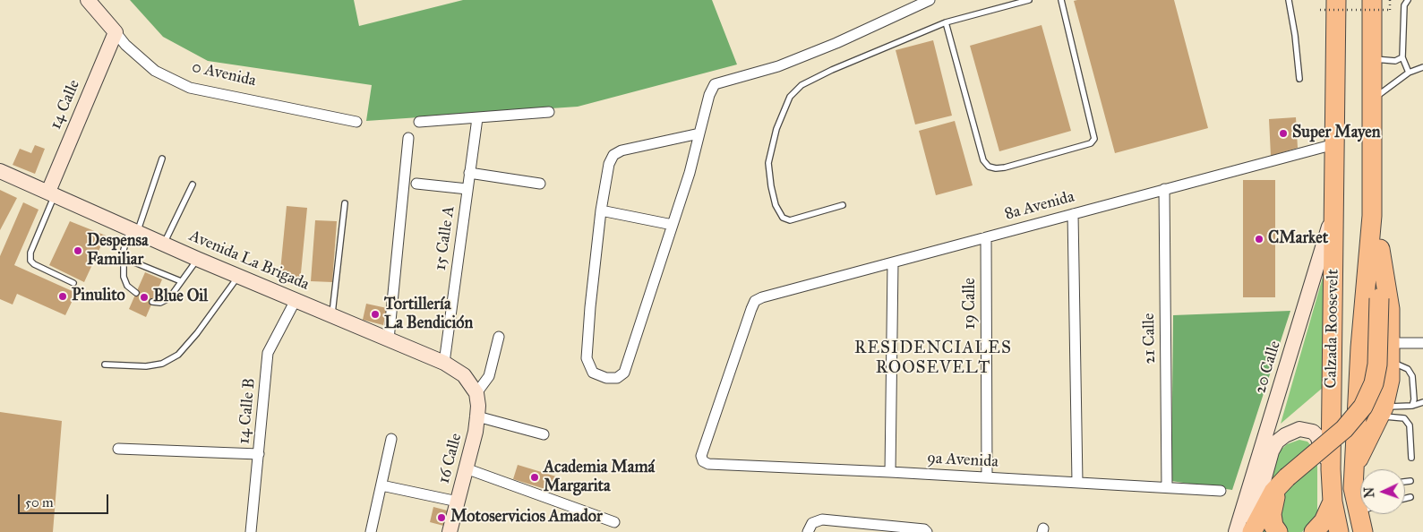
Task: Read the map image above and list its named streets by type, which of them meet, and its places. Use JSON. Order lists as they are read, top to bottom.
{
  "streets": {
    "highway": ["Calzada Roosevelt"],
    "main road": [
      "0 Avenida",
      "14 Calle",
      "Avenida La Brigada",
      "20 Calle",
      "16 Calle"
    ],
    "street": [
      "8a Avenida",
      "15 Calle A",
      "19 Calle",
      "21 Calle",
      "14 Calle B",
      "9a Avenida"
    ]
  },
  "crossings": [
    ["0 Avenida", "14 Calle"],
    ["14 Calle", "Avenida La Brigada"],
    ["8a Avenida", "19 Calle"],
    ["8a Avenida", "Calzada Roosevelt"],
    ["8a Avenida", "21 Calle"],
    ["8a Avenida", "9a Avenida"],
    ["15 Calle A", "Avenida La Brigada"],
    ["Avenida La Brigada", "14 Calle B"],
    ["Avenida La Brigada", "16 Calle"],
    ["19 Calle", "9a Avenida"],
    ["Calzada Roosevelt", "20 Calle"],
    ["21 Calle", "9a Avenida"]
  ],
  "districts": ["RESIDENCIALES ROOSEVELT"],
  "places": [
    "Super Mayen",
    "CMarket",
    "Despensa Familiar",
    "Pinulito",
    "Blue Oil",
    "Tortillería La Bendición",
    "Academia Mamá Margarita",
    "Motoservicios Amador"
  ],
  "scale_bar": "50 m",
  "north": "left"
}
